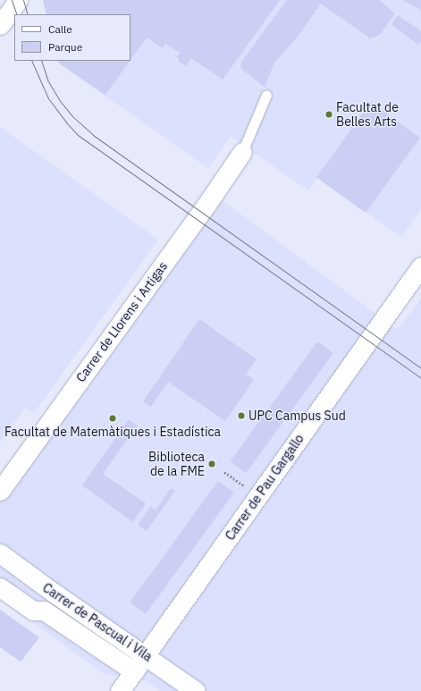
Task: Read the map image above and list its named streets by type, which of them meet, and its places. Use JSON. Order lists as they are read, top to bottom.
{
  "streets": {
    "street": ["Carrer de Llorens i Artigas", "Carrer de Pau Gargallo", "Carrer de Pascual i Vila"]
  },
  "crossings": [
    ["Carrer de Pau Gargallo", "Carrer de Pascual i Vila"]
  ],
  "places": [
    "Facultat de Belles Arts",
    "UPC Campus Sud",
    "Facultat de Matemàtiques i Estadística",
    "Biblioteca de la FME"
  ],
  "legend": ["Calle", "Parque"]
}
